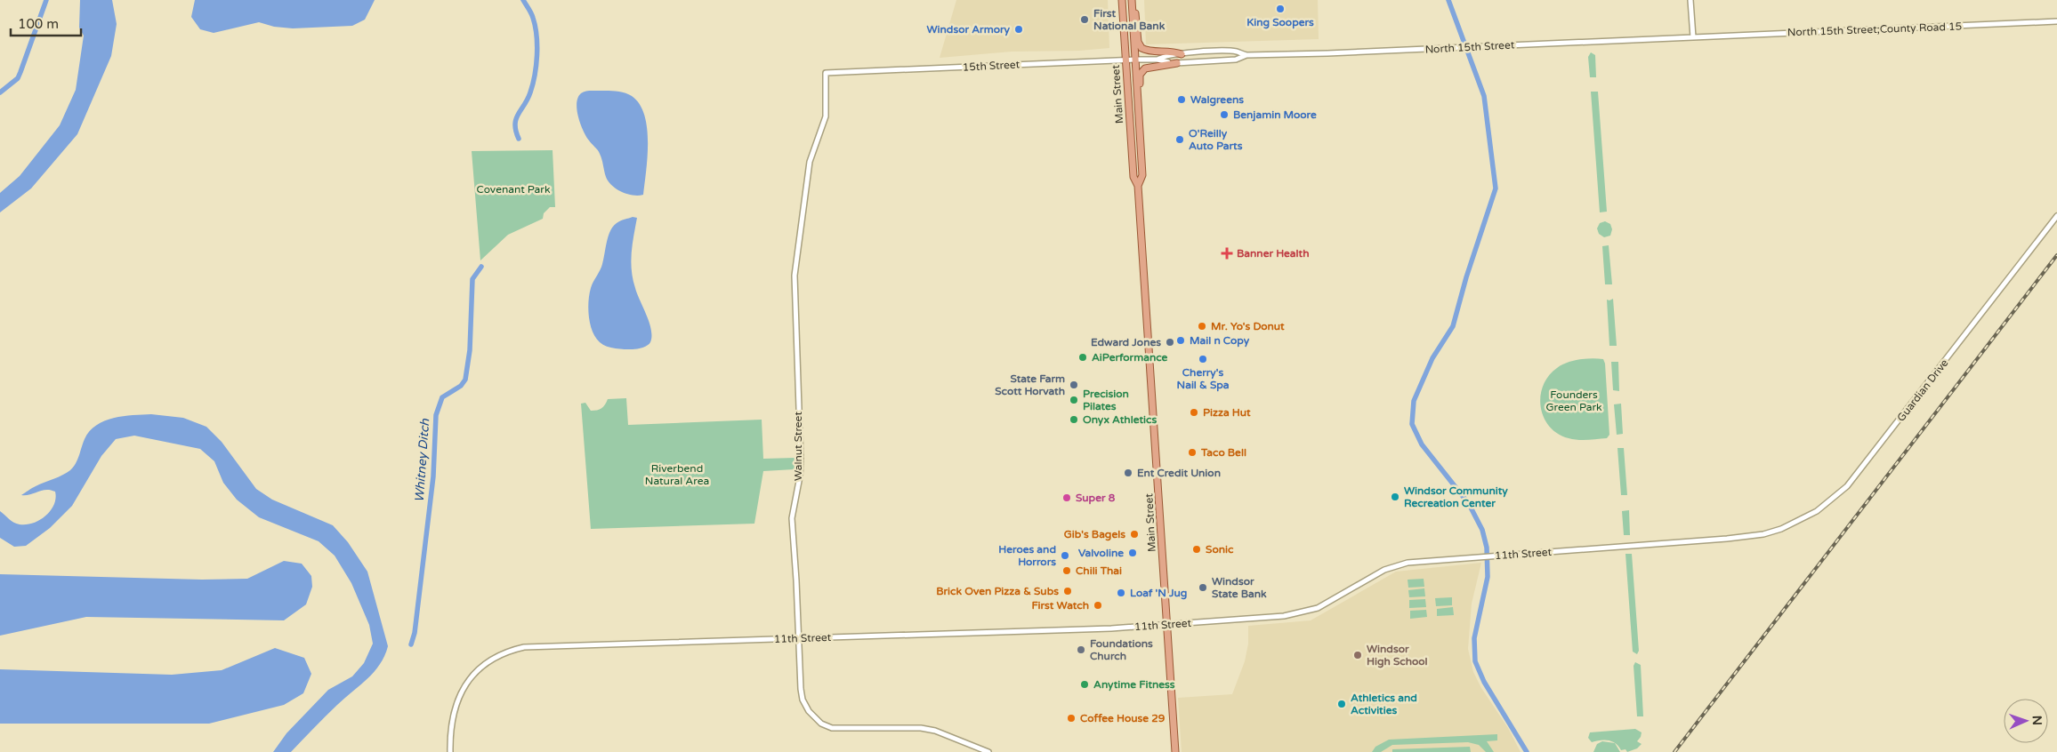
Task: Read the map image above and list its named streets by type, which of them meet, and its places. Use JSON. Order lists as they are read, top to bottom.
{
  "streets": {
    "main road": ["Main Street"],
    "street": [
      "North 15th Street;County Road 15",
      "North 15th Street",
      "15th Street",
      "Guardian Drive",
      "Walnut Street",
      "11th Street"
    ]
  },
  "crossings": [
    ["North 15th Street;County Road 15", "North 15th Street"],
    ["North 15th Street", "15th Street"],
    ["15th Street", "Main Street"],
    ["15th Street", "Walnut Street"],
    ["Main Street", "11th Street"],
    ["Guardian Drive", "11th Street"],
    ["Walnut Street", "11th Street"]
  ],
  "water": ["Whitney Ditch"],
  "parks": ["Covenant Park", "Founders Green Park", "Riverbend Natural Area"],
  "places": {
    "other": [
      "King Soopers",
      "First National Bank",
      "Windsor Armory",
      "Walgreens",
      "Benjamin Moore",
      "O'Reilly Auto Parts",
      "Mr. Yo's Donut",
      "Mail n Copy",
      "Edward Jones",
      "AiPerformance",
      "Cherry's Nail & Spa",
      "State Farm Scott Horvath",
      "Precision Pilates",
      "Pizza Hut",
      "Onyx Athletics",
      "Taco Bell",
      "Ent Credit Union",
      "Windsor Community Recreation Center",
      "Super 8",
      "Gib's Bagels",
      "Sonic",
      "Valvoline",
      "Heroes and Horrors",
      "Chili Thai",
      "Windsor State Bank",
      "Brick Oven Pizza & Subs",
      "Loaf 'N Jug",
      "First Watch",
      "Foundations Church",
      "Windsor High School",
      "Anytime Fitness",
      "Athletics and Activities",
      "Coffee House 29"
    ],
    "health": ["Banner Health"]
  },
  "scale_bar": "100 m",
  "north": "right"
}
